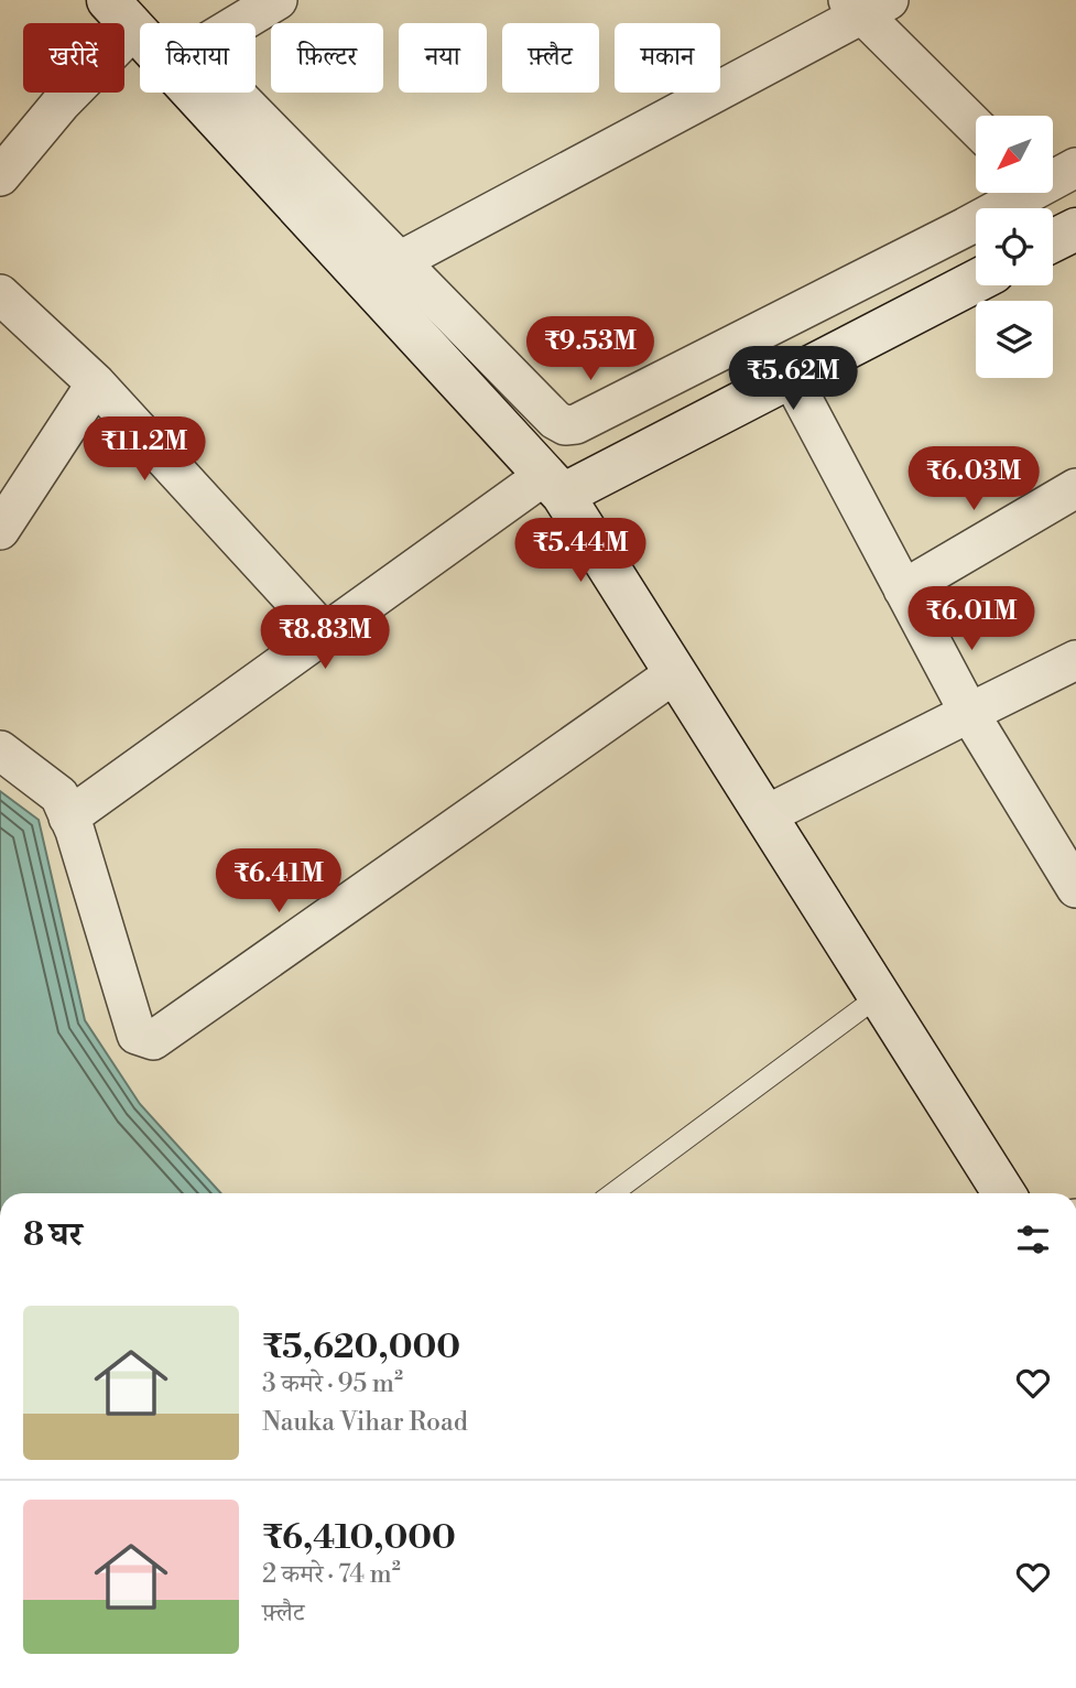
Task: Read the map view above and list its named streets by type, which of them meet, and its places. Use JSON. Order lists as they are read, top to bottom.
{
  "north": "bottom left",
  "page": {
    "chip": [
      "खरीदें",
      "किराया",
      "फ़िल्टर",
      "नया",
      "फ़्लैट",
      "मकान"
    ],
    "price": [
      "₹9.53M",
      "₹5.62M",
      "₹11.2M",
      "₹6.03M",
      "₹5.44M",
      "₹6.01M",
      "₹8.83M",
      "₹6.41M"
    ],
    "heading": "8 घर",
    "list": [
      {
        "name": "₹5,620,000",
        "note": "3 कमरे · 95 m² · Nauka Vihar Road"
      },
      {
        "name": "₹6,410,000",
        "note": "2 कमरे · 74 m² · फ़्लैट"
      }
    ]
  }
}
